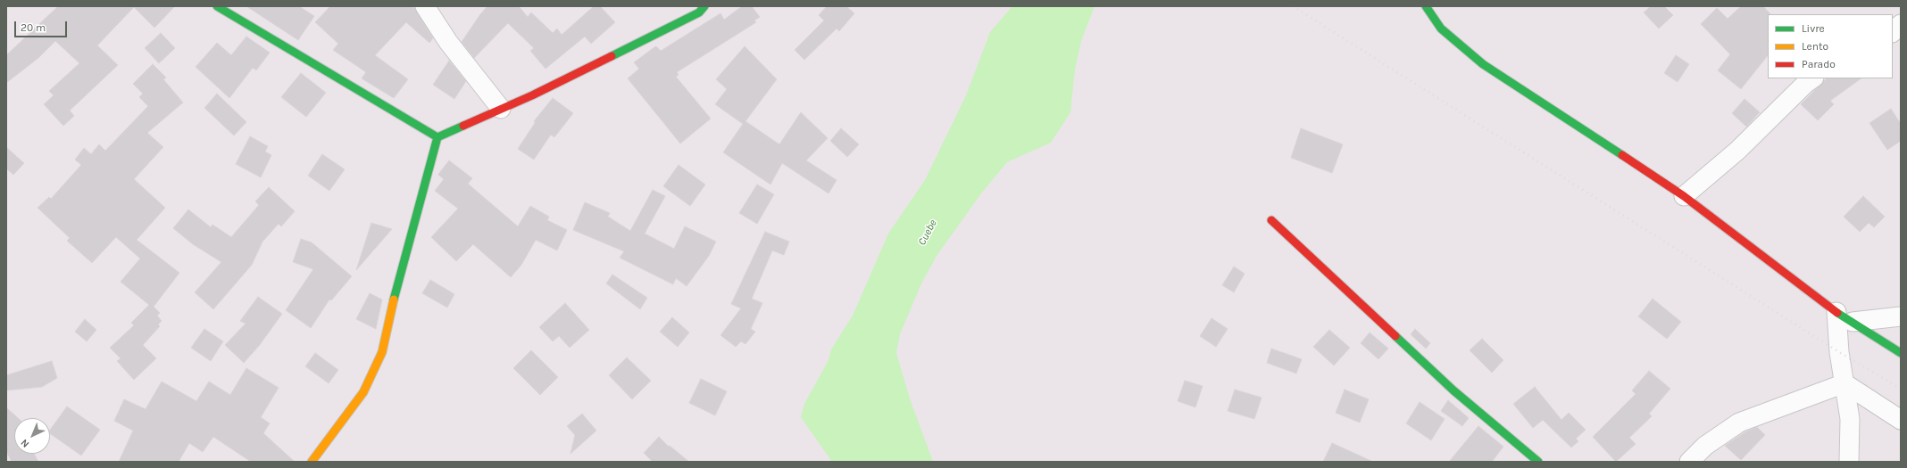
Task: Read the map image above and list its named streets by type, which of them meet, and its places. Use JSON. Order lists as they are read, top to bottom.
{
  "water": ["Cuebe"],
  "legend": ["Livre", "Lento", "Parado"],
  "scale_bar": "20 m",
  "north": "bottom left"
}
